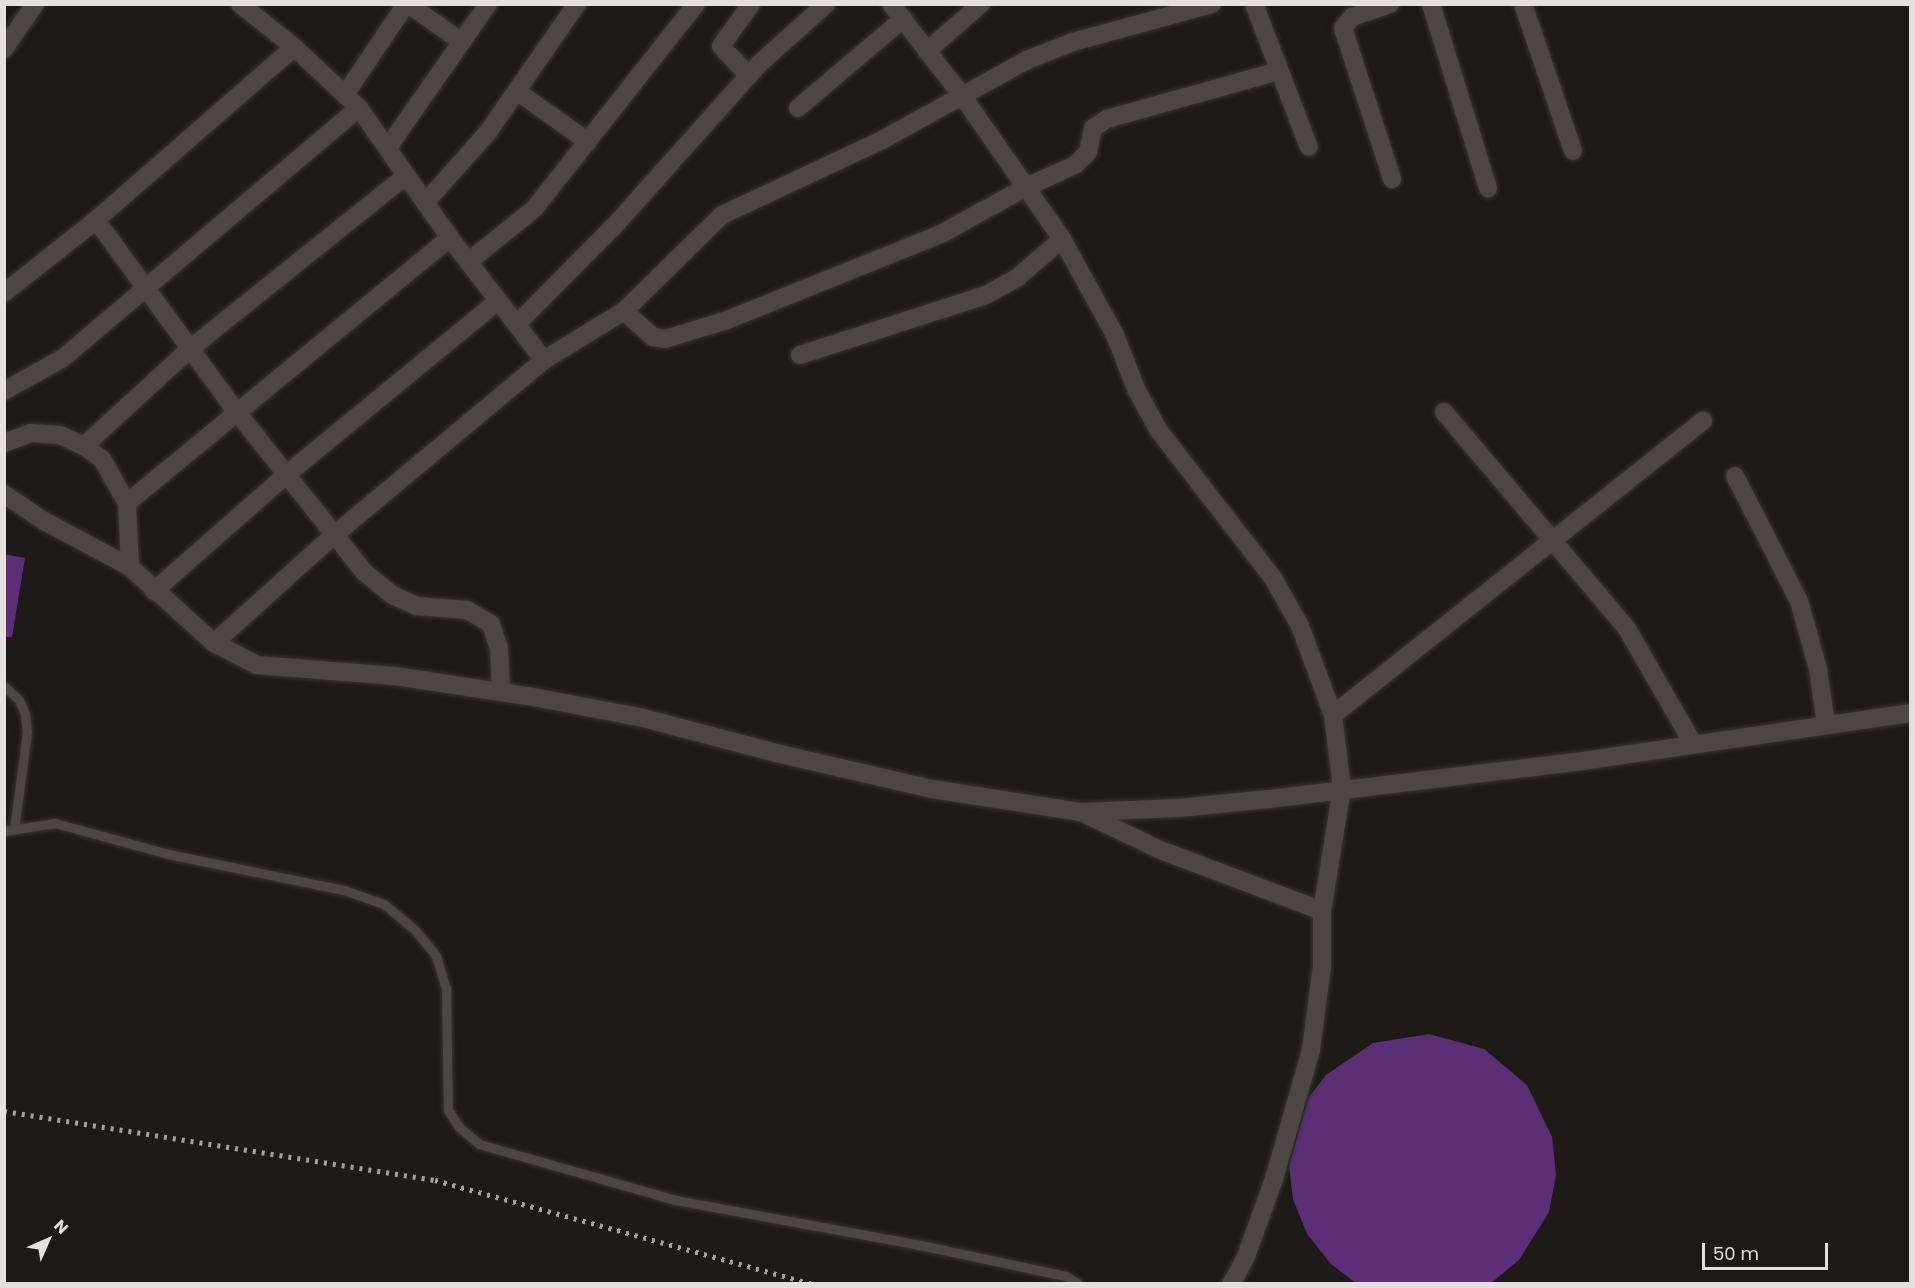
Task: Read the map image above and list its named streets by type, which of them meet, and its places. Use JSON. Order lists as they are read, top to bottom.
{
  "scale_bar": "50 m",
  "north": "top right"
}
